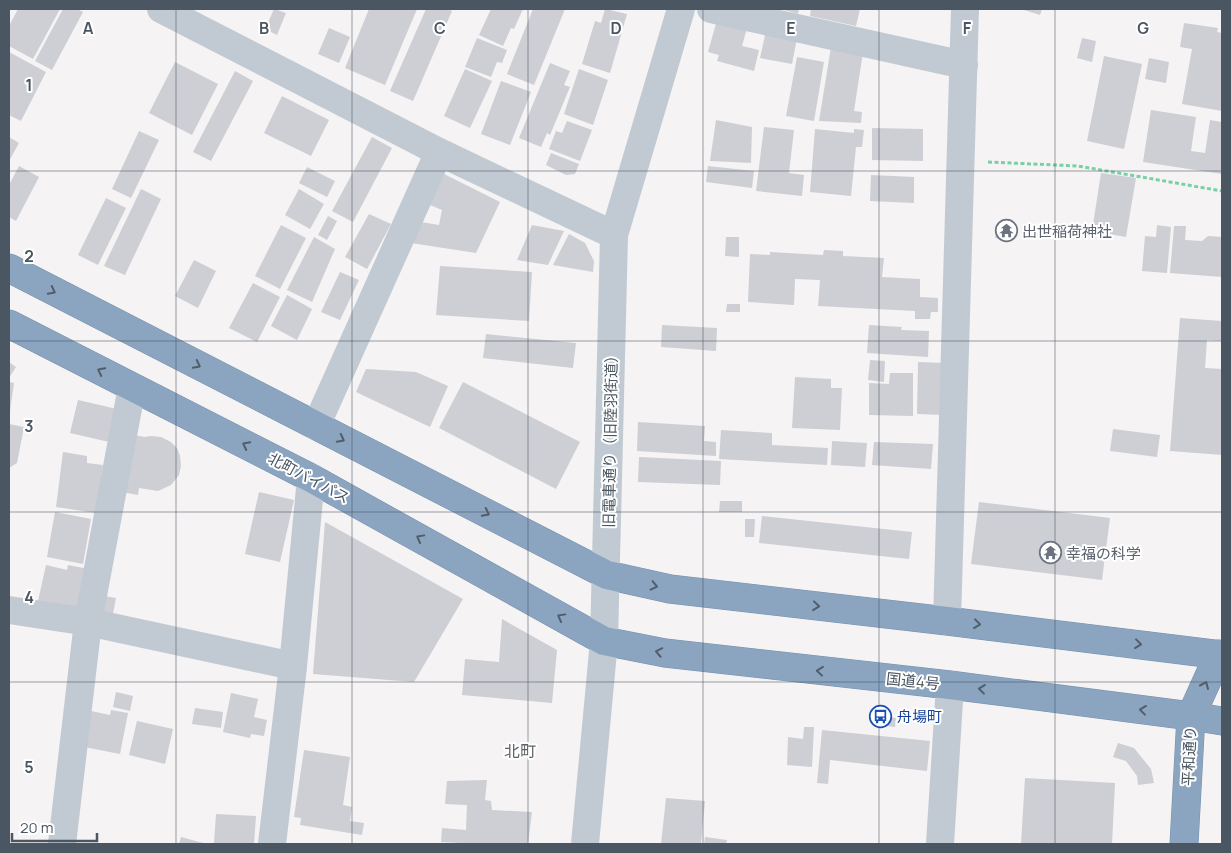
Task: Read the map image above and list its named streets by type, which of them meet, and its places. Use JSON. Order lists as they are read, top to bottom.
{
  "streets": {
    "highway": ["北町バイパス", "国道4号", "平和通り"],
    "street": ["旧電車通り（旧陸羽街道）"]
  },
  "crossings": [
    ["旧電車通り（旧陸羽街道）", "北町バイパス"],
    ["旧電車通り（旧陸羽街道）", "国道4号"],
    ["北町バイパス", "国道4号"],
    ["国道4号", "平和通り"]
  ],
  "districts": ["北町"],
  "places": {
    "temple": ["出世稲荷神社", "幸福の科学"],
    "bus stop": ["舟場町"]
  },
  "scale_bar": "20 m",
  "grid": {
    "columns": [
      "A",
      "B",
      "C",
      "D",
      "E",
      "F",
      "G"
    ],
    "rows": [
      "1",
      "2",
      "3",
      "4",
      "5"
    ]
  }
}
